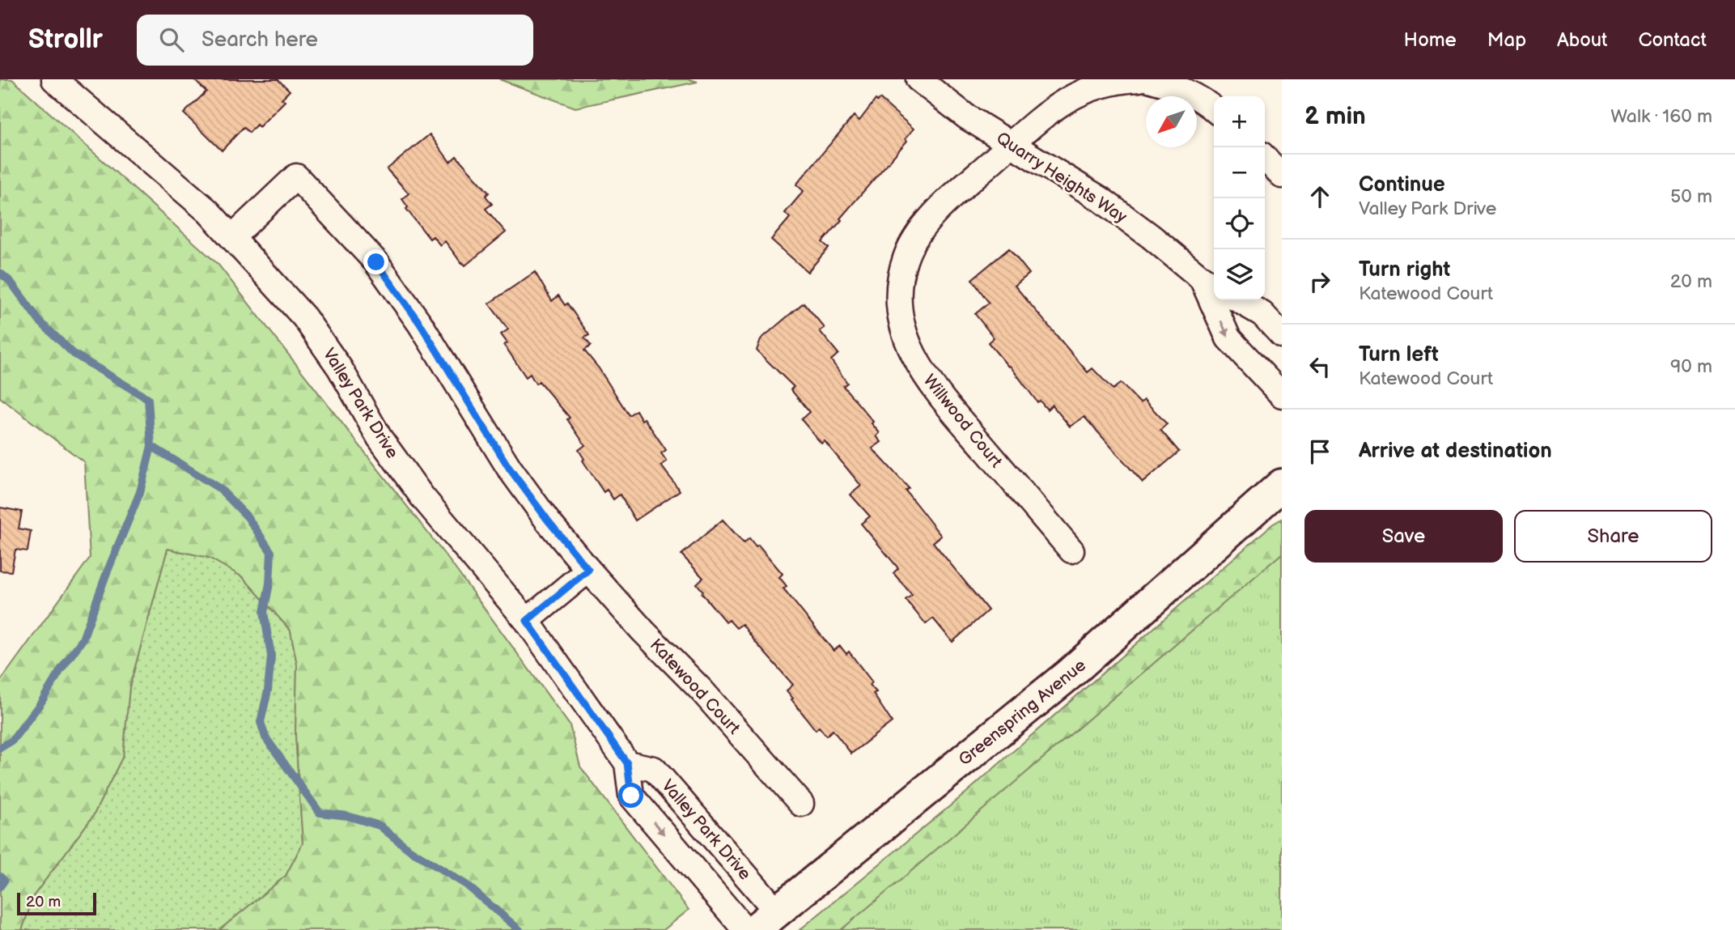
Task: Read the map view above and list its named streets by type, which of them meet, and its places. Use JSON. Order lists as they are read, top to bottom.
{
  "streets": {
    "main road": ["Greenspring Avenue"],
    "street": [
      "Quarry Heights Way",
      "Valley Park Drive",
      "Willwood Court",
      "Katewood Court"
    ]
  },
  "crossings": [
    ["Quarry Heights Way", "Willwood Court"],
    ["Valley Park Drive", "Katewood Court"],
    ["Valley Park Drive", "Greenspring Avenue"]
  ],
  "scale_bar": "20 m",
  "north": "bottom left",
  "page": {
    "header": "Strollr",
    "search": "Search here",
    "nav": [
      "Home",
      "Map",
      "About",
      "Contact"
    ],
    "heading": ["2 min", "Walk · 160 m"],
    "map_buttons": ["+", "−"],
    "list": [
      ["Continue", "Valley Park Drive", "50 m"],
      ["Turn right", "Katewood Court", "20 m"],
      ["Turn left", "Katewood Court", "90 m"],
      "Arrive at destination"
    ],
    "buttons": ["Save", "Share"],
    "scale": "20 m"
  }
}
